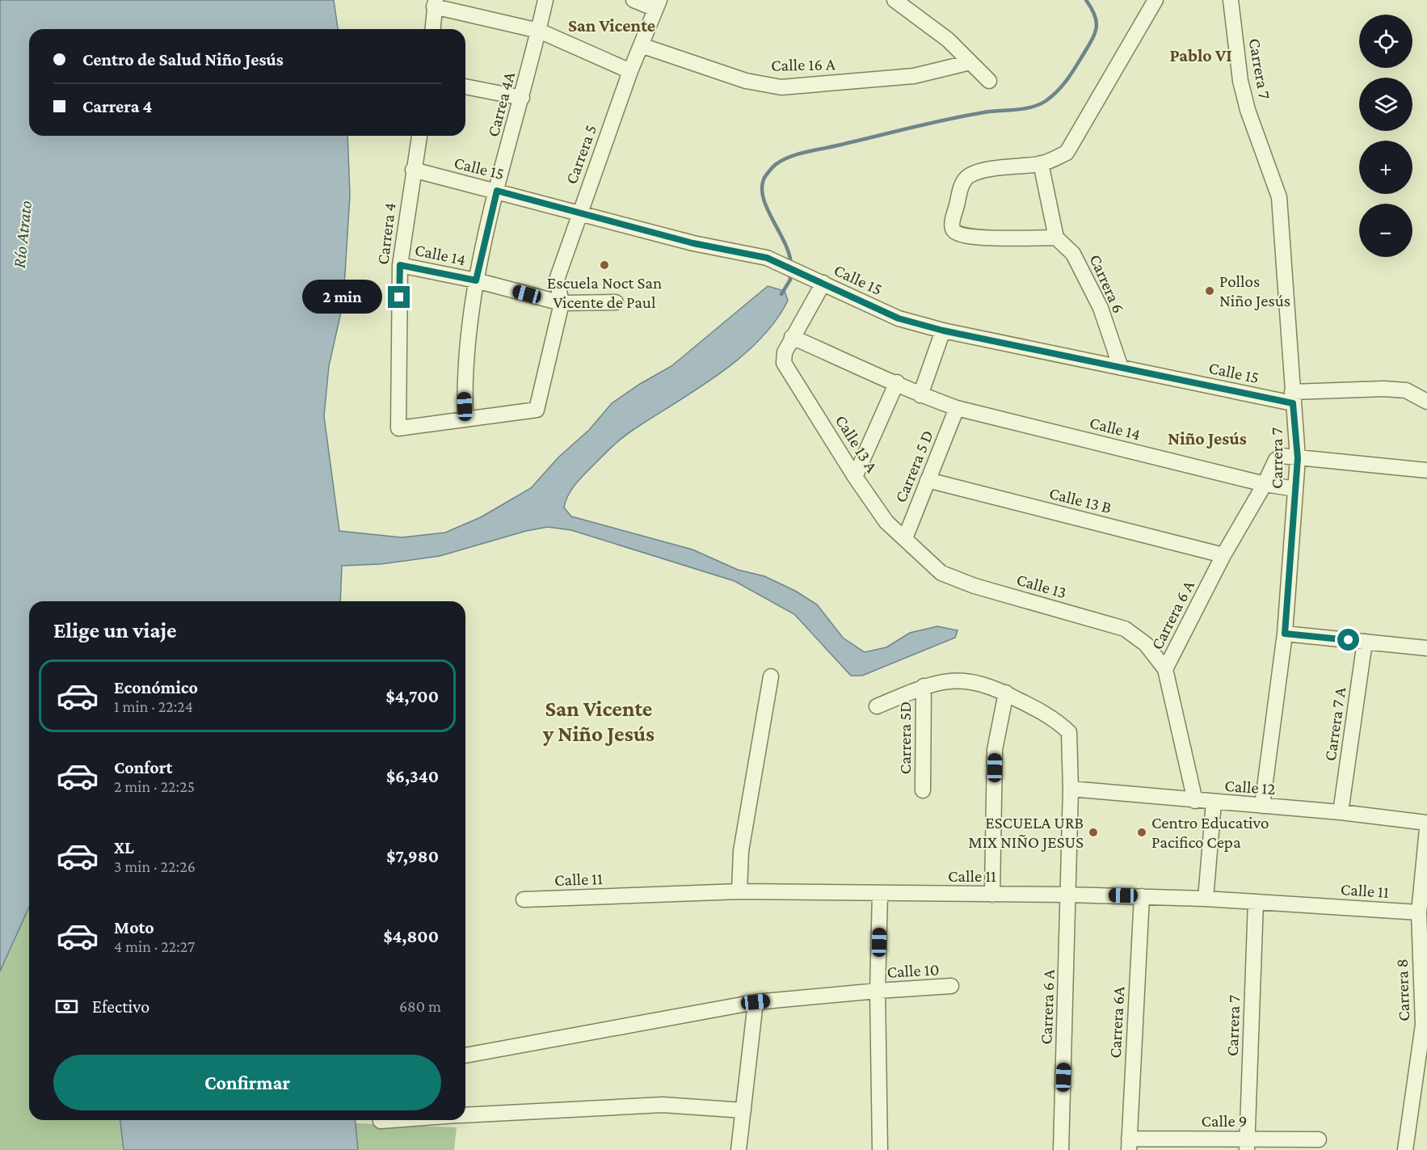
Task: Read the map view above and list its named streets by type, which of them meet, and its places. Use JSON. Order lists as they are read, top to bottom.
{
  "streets": {
    "street": [
      "Calle 16 A",
      "Carrera 7",
      "Carrea 4A",
      "Carrera 5",
      "Calle 15",
      "Carrera 4",
      "Calle 14",
      "Carrera 6",
      "Calle 13 A",
      "Carrera 5 D",
      "Calle 13 B",
      "Calle 13",
      "Carrera 6 A",
      "Carrera 7 A",
      "Carrera 5D",
      "Calle 12",
      "Calle 11",
      "Calle 10",
      "Carrera 8",
      "Carrera 6A",
      "Calle 9"
    ]
  },
  "crossings": [
    ["Calle 16 A", "Carrera 5"],
    ["Carrera 7", "Calle 15"],
    ["Carrera 7", "Calle 14"],
    ["Carrera 7", "Calle 12"],
    ["Carrera 7", "Calle 11"],
    ["Carrera 7", "Calle 9"],
    ["Carrea 4A", "Carrera 5"],
    ["Carrea 4A", "Calle 15"],
    ["Carrea 4A", "Carrera 4"],
    ["Carrea 4A", "Calle 14"],
    ["Carrera 5", "Calle 15"],
    ["Carrera 5", "Carrera 4"],
    ["Carrera 5", "Calle 14"],
    ["Calle 15", "Carrera 4"],
    ["Calle 15", "Carrera 6"],
    ["Carrera 4", "Calle 14"],
    ["Calle 14", "Calle 13 A"],
    ["Calle 14", "Carrera 5 D"],
    ["Calle 14", "Carrera 6 A"],
    ["Calle 13 A", "Carrera 5 D"],
    ["Calle 13 A", "Calle 13"],
    ["Carrera 5 D", "Calle 13 B"],
    ["Carrera 5 D", "Calle 13"],
    ["Calle 13 B", "Carrera 6 A"],
    ["Calle 13", "Carrera 6 A"],
    ["Carrera 6 A", "Calle 12"],
    ["Carrera 6 A", "Calle 11"],
    ["Carrera 7 A", "Calle 12"],
    ["Calle 11", "Carrera 8"],
    ["Calle 11", "Carrera 6A"],
    ["Carrera 6A", "Calle 9"]
  ],
  "districts": [
    "San Vicente",
    "Pablo VI",
    "Niño Jesús",
    "San Vicente y Niño Jesús"
  ],
  "water": ["Río Atrato"],
  "places": [
    "Escuela Noct San Vicente de Paul",
    "Pollos Niño Jesús",
    "ESCUELA URB MIX NIÑO JESUS",
    "Centro Educativo Pacifico Cepa"
  ],
  "page": {
    "map_buttons": ["+", "−"],
    "banner": ["Centro de Salud Niño Jesús", "Carrera 4"],
    "bubble": "2 min",
    "heading": "Elige un viaje",
    "list": [
      {
        "name": "Económico",
        "note": "1 min · 22:24",
        "value": "$4,700"
      },
      {
        "name": "Confort",
        "note": "2 min · 22:25",
        "value": "$6,340"
      },
      {
        "name": "XL",
        "note": "3 min · 22:26",
        "value": "$7,980"
      },
      {
        "name": "Moto",
        "note": "4 min · 22:27",
        "value": "$4,800"
      }
    ],
    "pay": ["Efectivo", "680 m"],
    "buttons": "Confirmar"
  }
}
